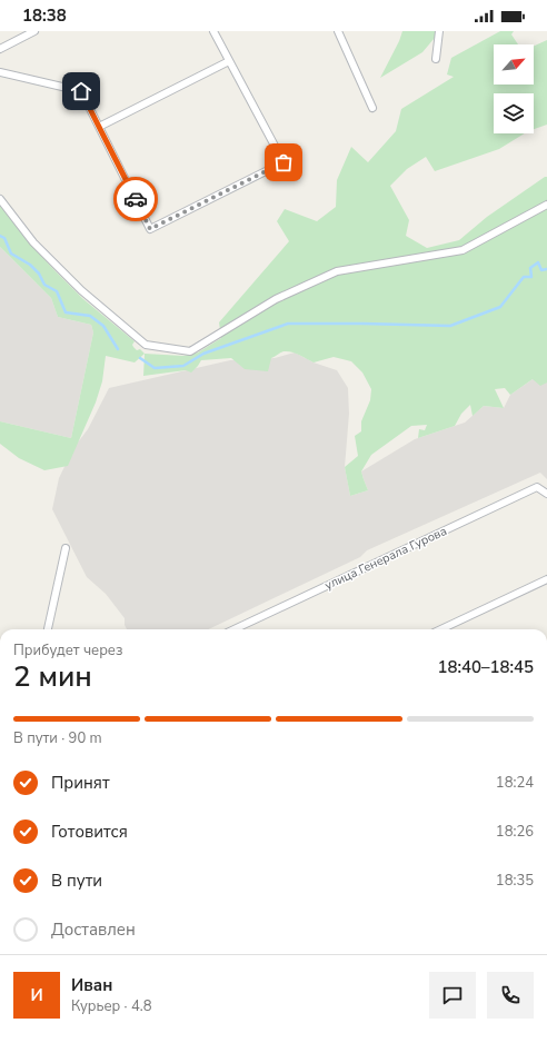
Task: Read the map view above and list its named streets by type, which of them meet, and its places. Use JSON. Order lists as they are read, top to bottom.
{
  "streets": {
    "street": ["улица Генерала Гурова"]
  },
  "north": "top right",
  "page": {
    "status": "18:38",
    "heading": ["2 мин", "Прибудет через", "18:40–18:45"],
    "panel": ["Иван", "Курьер · 4.8"],
    "bar": "В пути · 90 m",
    "list": [
      ["Принят", "18:24"],
      ["Готовится", "18:26"],
      ["В пути", "18:35"],
      "Доставлен"
    ],
    "round": "И"
  }
}
